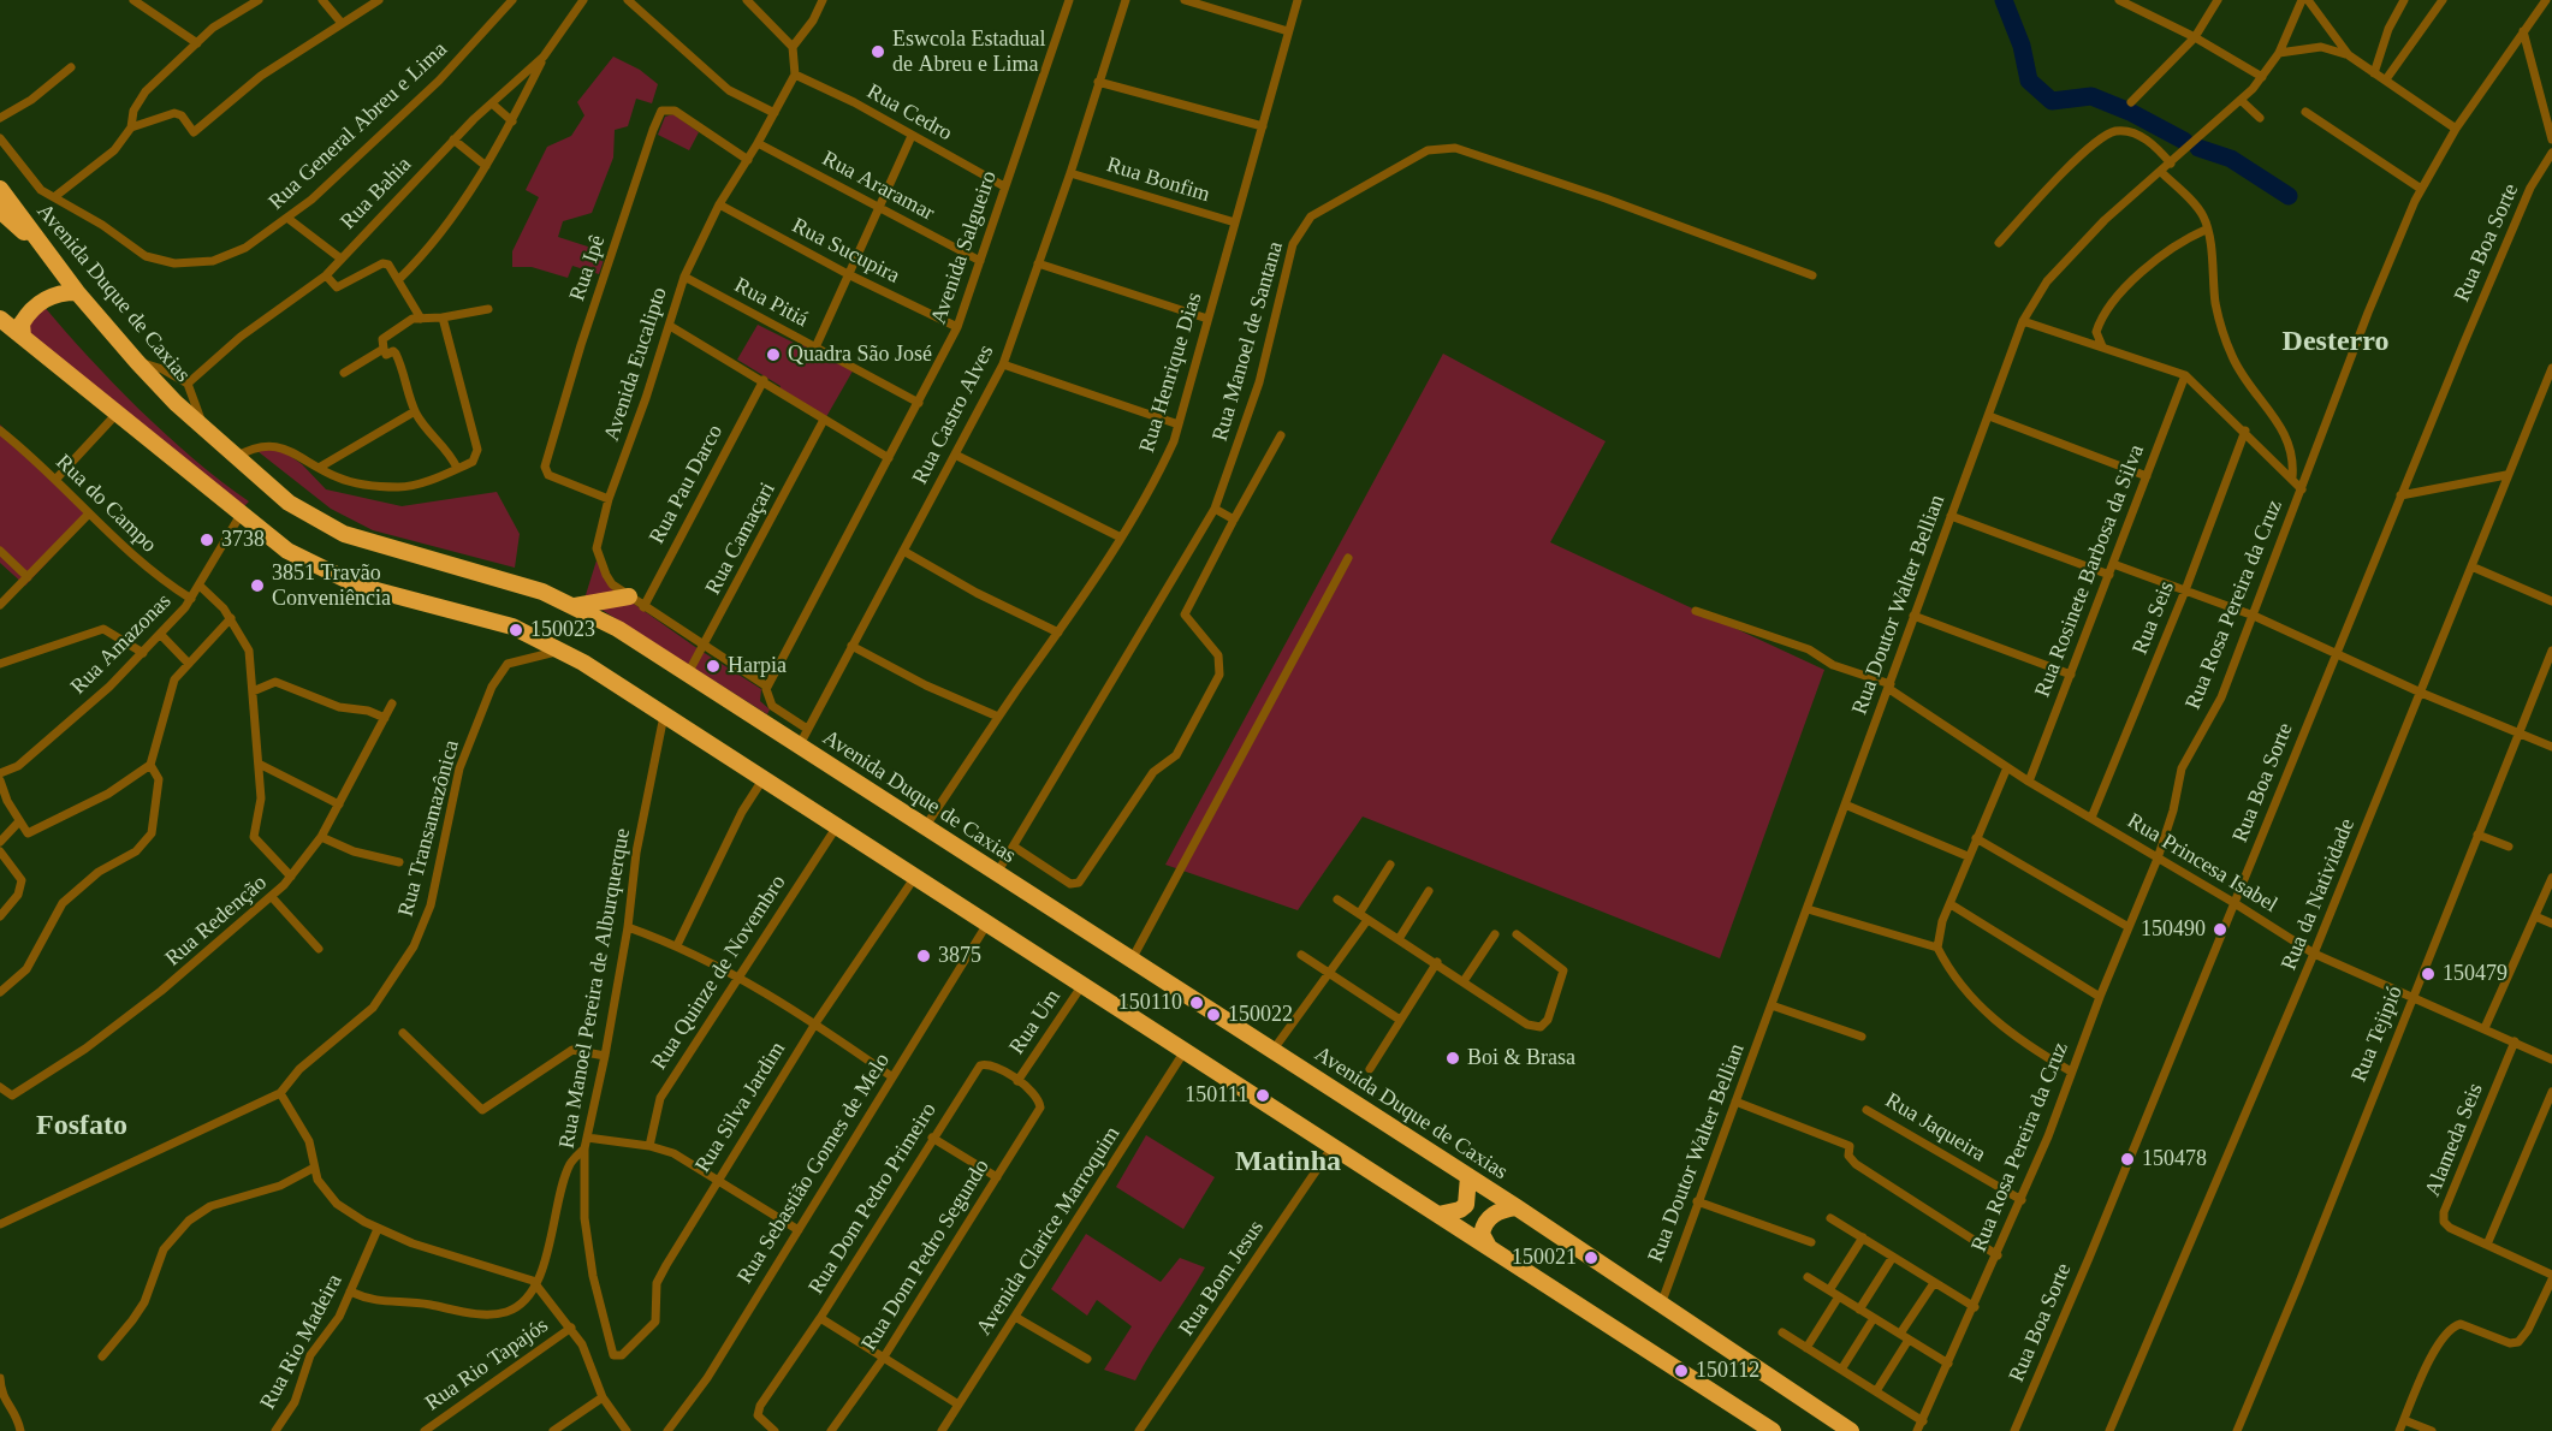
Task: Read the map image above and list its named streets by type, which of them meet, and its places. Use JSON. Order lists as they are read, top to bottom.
{
  "streets": {
    "highway": ["Avenida Duque de Caxias"],
    "street": [
      "Rua Cedro",
      "Rua General Abreu e Lima",
      "Rua Bonfim",
      "Rua Araramar",
      "Rua Bahia",
      "Rua Boa Sorte",
      "Avenida Salgueiro",
      "Rua Sucupira",
      "Rua Ipê",
      "Rua Pitiá",
      "Rua Manoel de Santana",
      "Avenida Eucalipto",
      "Rua Henrique Dias",
      "Rua Castro Alves",
      "Rua Pau Darco",
      "Rua do Campo",
      "Rua Camaçari",
      "Rua Rosinete Barbosa da Silva",
      "Rua Doutor Walter Bellian",
      "Rua Rosa Pereira da Cruz",
      "Rua Seis",
      "Rua Amazonas",
      "Rua Transamazônica",
      "Rua Princesa Isabel",
      "Rua da Natividade",
      "Rua Redenção",
      "Rua Quinze de Novembro",
      "Rua Manoel Pereira de Alburquerque",
      "Rua Um",
      "Rua Tejipió",
      "Rua Silva Jardim",
      "Rua Jaqueira",
      "Alameda Seis",
      "Rua Sebastião Gomes de Melo",
      "Rua Dom Pedro Primeiro",
      "Avenida Clarice Marroquim",
      "Rua Dom Pedro Segundo",
      "Rua Bom Jesus",
      "Rua Rio Madeira",
      "Rua Rio Tapajós"
    ]
  },
  "crossings": [
    ["Rua Cedro", "Avenida Salgueiro"],
    ["Rua Cedro", "Avenida Eucalipto"],
    ["Rua Bonfim", "Rua Henrique Dias"],
    ["Rua Bonfim", "Rua Castro Alves"],
    ["Rua Araramar", "Avenida Salgueiro"],
    ["Rua Araramar", "Avenida Eucalipto"],
    ["Rua Boa Sorte", "Rua Princesa Isabel"],
    ["Avenida Salgueiro", "Rua Sucupira"],
    ["Avenida Salgueiro", "Rua Pitiá"],
    ["Avenida Salgueiro", "Avenida Eucalipto"],
    ["Rua Sucupira", "Avenida Eucalipto"],
    ["Rua Ipê", "Avenida Eucalipto"],
    ["Avenida Duque de Caxias", "Rua Manoel de Santana"],
    ["Avenida Duque de Caxias", "Rua Henrique Dias"],
    ["Avenida Duque de Caxias", "Rua Castro Alves"],
    ["Avenida Duque de Caxias", "Rua Camaçari"],
    ["Avenida Duque de Caxias", "Rua Doutor Walter Bellian"],
    ["Rua Pitiá", "Avenida Eucalipto"],
    ["Avenida Eucalipto", "Rua Pau Darco"],
    ["Avenida Eucalipto", "Rua Camaçari"],
    ["Rua do Campo", "Rua Amazonas"],
    ["Rua Rosinete Barbosa da Silva", "Rua Princesa Isabel"],
    ["Rua Doutor Walter Bellian", "Rua Princesa Isabel"],
    ["Rua Rosa Pereira da Cruz", "Rua Princesa Isabel"],
    ["Rua Rosa Pereira da Cruz", "Rua Jaqueira"],
    ["Rua Seis", "Rua Princesa Isabel"],
    ["Rua Princesa Isabel", "Rua da Natividade"],
    ["Rua Princesa Isabel", "Rua Tejipió"],
    ["Rua Princesa Isabel", "Alameda Seis"],
    ["Rua Manoel Pereira de Alburquerque", "Rua Silva Jardim"],
    ["Rua Um", "Rua Dom Pedro Primeiro"],
    ["Rua Dom Pedro Primeiro", "Rua Dom Pedro Segundo"]
  ],
  "districts": ["Desterro", "Fosfato", "Matinha"],
  "places": [
    "Eswcola Estadual de Abreu e Lima",
    "Quadra São José",
    "3738",
    "3851 Travão Conveniência",
    "150023",
    "Harpia",
    "150490",
    "3875",
    "150479",
    "150110",
    "150022",
    "Boi & Brasa",
    "150111",
    "150478",
    "150021",
    "150112"
  ]
}
